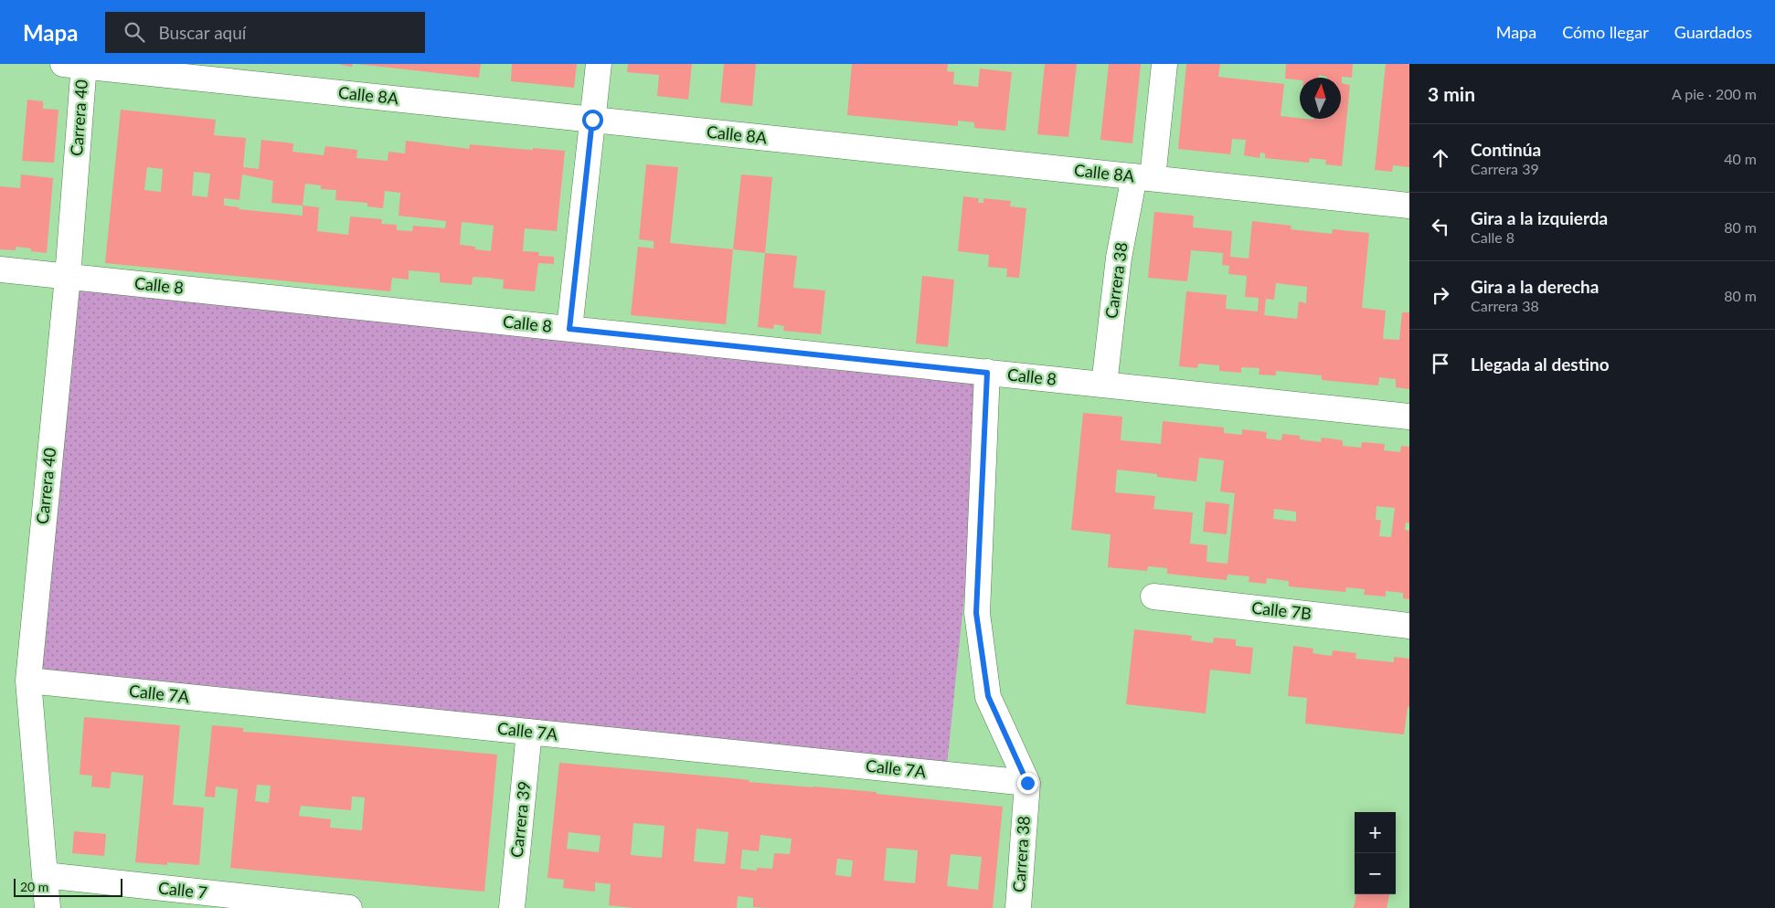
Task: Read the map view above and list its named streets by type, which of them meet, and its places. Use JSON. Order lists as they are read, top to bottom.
{
  "streets": {
    "street": [
      "Calle 8A",
      "Carrera 40",
      "Carrera 38",
      "Calle 8",
      "Calle 7B",
      "Calle 7A",
      "Carrera 39",
      "Calle 7"
    ]
  },
  "crossings": [
    ["Calle 8A", "Carrera 40"],
    ["Calle 8A", "Carrera 38"],
    ["Carrera 40", "Calle 8"],
    ["Carrera 40", "Calle 7A"],
    ["Carrera 40", "Calle 7"],
    ["Carrera 38", "Calle 8"],
    ["Carrera 38", "Calle 7A"],
    ["Calle 7A", "Carrera 39"]
  ],
  "scale_bar": "20 m",
  "north": "top",
  "page": {
    "header": "Mapa",
    "search": "Buscar aquí",
    "nav": ["Mapa", "Cómo llegar", "Guardados"],
    "heading": ["3 min", "A pie · 200 m"],
    "list": [
      ["Continúa", "Carrera 39", "40 m"],
      ["Gira a la izquierda", "Calle 8", "80 m"],
      ["Gira a la derecha", "Carrera 38", "80 m"],
      "Llegada al destino"
    ],
    "map_buttons": ["+", "−"],
    "scale": "20 m"
  }
}
